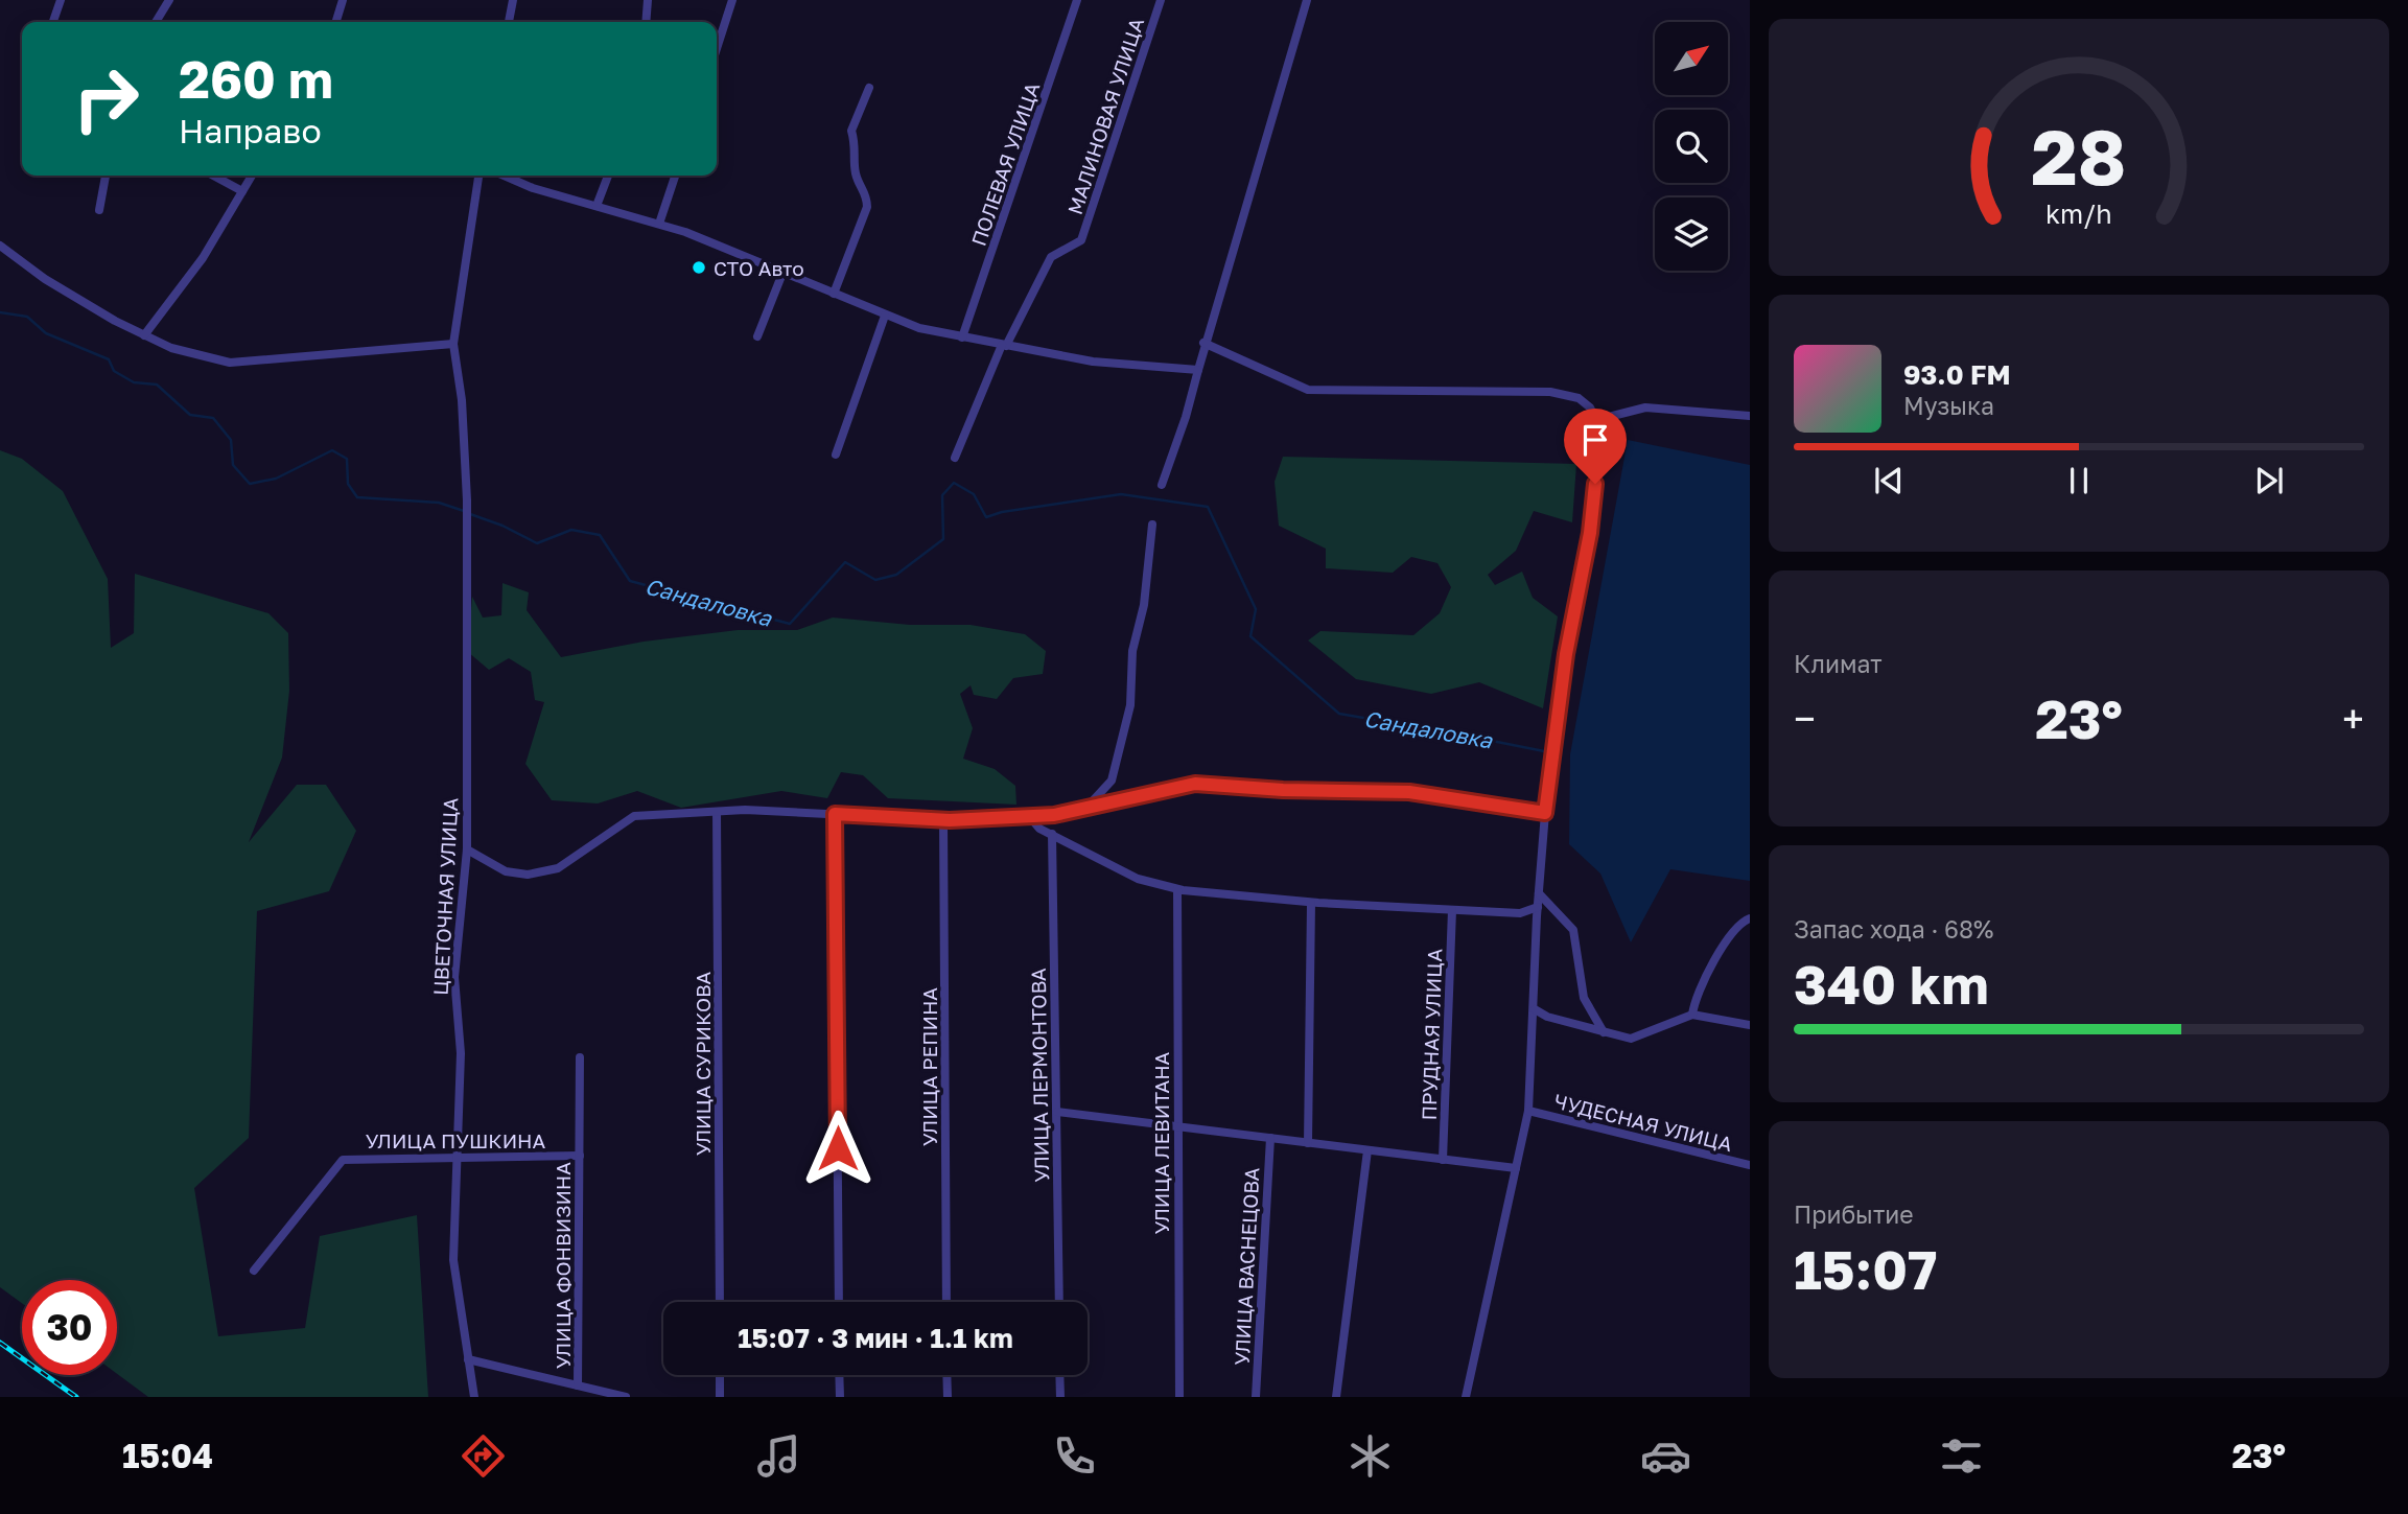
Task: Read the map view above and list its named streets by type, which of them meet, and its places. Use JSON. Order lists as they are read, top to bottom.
{
  "streets": {
    "street": [
      "МАЛИНОВАЯ УЛИЦА",
      "ПОЛЕВАЯ УЛИЦА",
      "ЦВЕТОЧНАЯ УЛИЦА",
      "ПРУДНАЯ УЛИЦА",
      "УЛИЦА СУРИКОВА",
      "УЛИЦА РЕПИНА",
      "УЛИЦА ЛЕРМОНТОВА",
      "ЧУДЕСНАЯ УЛИЦА",
      "УЛИЦА ПУШКИНА",
      "УЛИЦА ЛЕВИТАНА",
      "УЛИЦА ФОНВИЗИНА",
      "УЛИЦА ВАСНЕЦОВА"
    ]
  },
  "crossings": [
    ["ЦВЕТОЧНАЯ УЛИЦА", "УЛИЦА ПУШКИНА"],
    ["УЛИЦА ПУШКИНА", "УЛИЦА ФОНВИЗИНА"]
  ],
  "water": ["Сандаловка"],
  "places": ["СТО Авто"],
  "north": "top right",
  "page": {
    "turn": ["260 m", "Направо"],
    "song": ["93.0 FM", "Музыка"],
    "tile": [
      "Климат",
      ["Запас хода · 68%", "340 km"],
      ["Прибытие", "15:07"]
    ],
    "heat": ["−", "23°", "+"],
    "limit": "30",
    "trip": "15:07 · 3 мин · 1.1 km",
    "tabs": ["15:04", "23°"],
    "gauge": ["28", "km/h"]
  }
}
